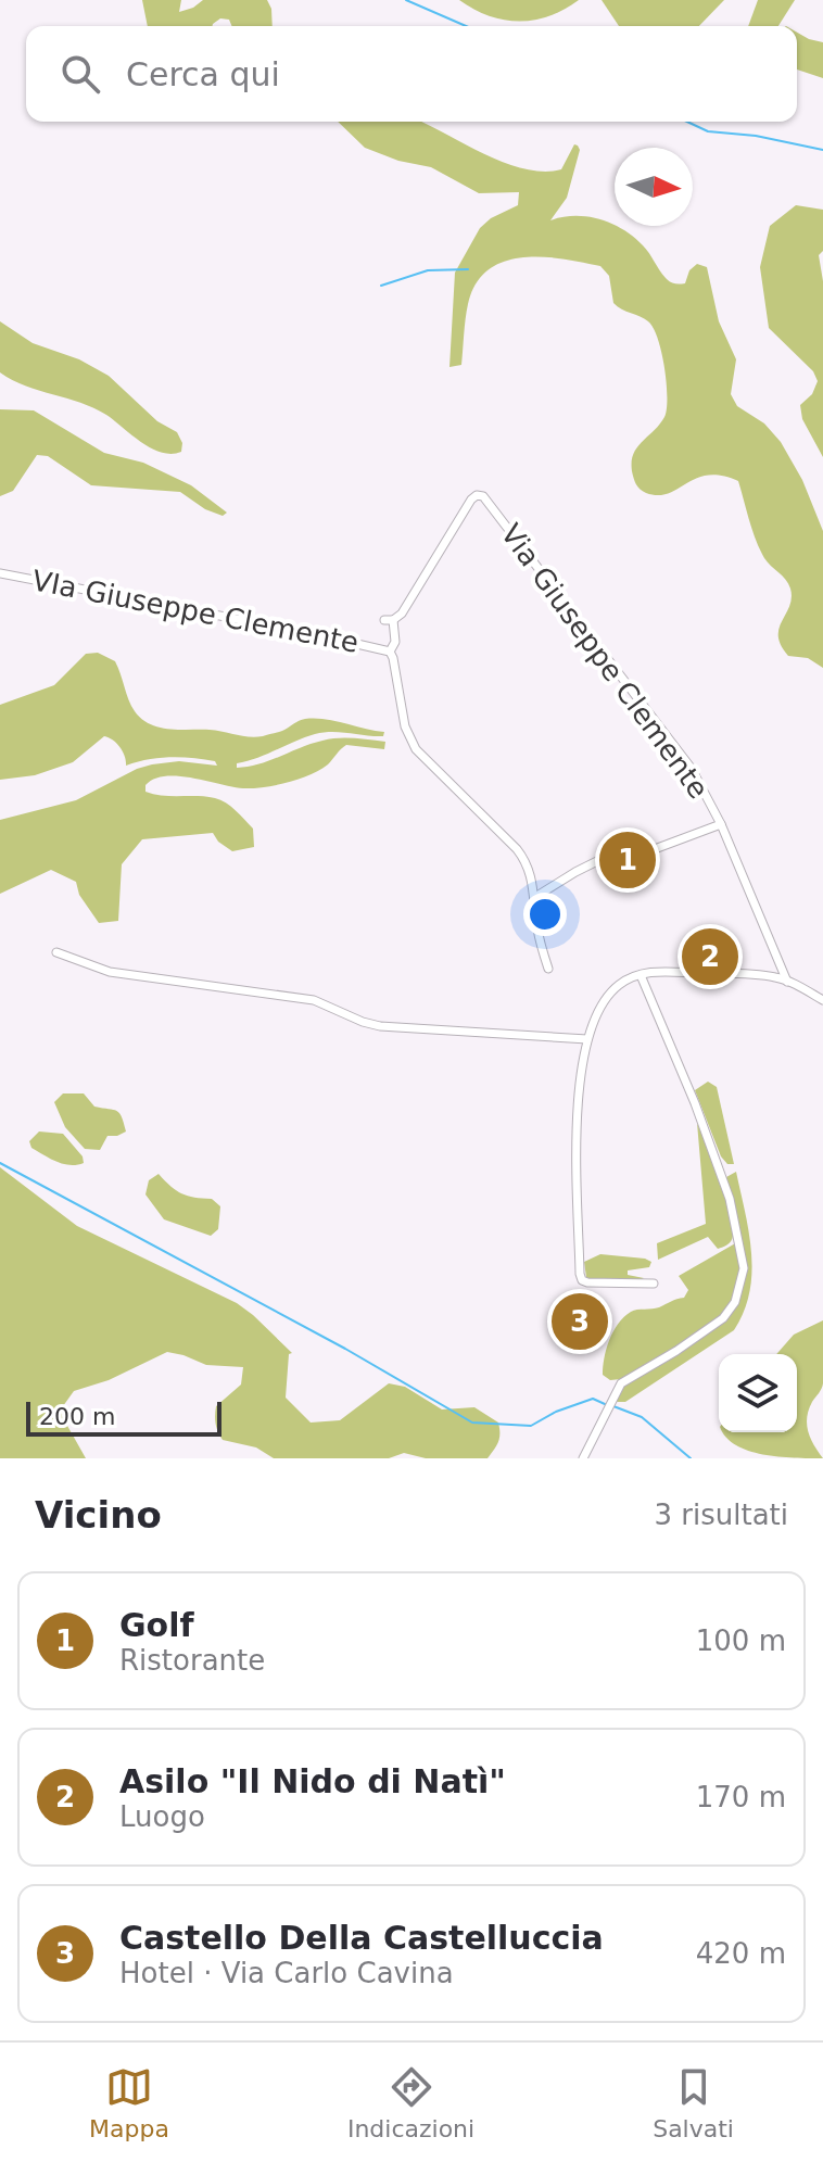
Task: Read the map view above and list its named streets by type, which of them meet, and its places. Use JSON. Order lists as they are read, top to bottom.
{
  "streets": {
    "street": ["VIa Giuseppe Clemente", "Via Giuseppe Clemente"]
  },
  "crossings": [
    ["VIa Giuseppe Clemente", "Via Giuseppe Clemente"]
  ],
  "scale_bar": "200 m",
  "north": "right",
  "page": {
    "search": "Cerca qui",
    "pins": ["1", "2", "3"],
    "scale": "200 m",
    "heading": ["Vicino", "3 risultati"],
    "list": [
      {
        "mark": "1",
        "name": "Golf",
        "note": "Ristorante",
        "value": "100 m"
      },
      {
        "mark": "2",
        "name": "Asilo \"Il Nido di Natì\"",
        "note": "Luogo",
        "value": "170 m"
      },
      {
        "mark": "3",
        "name": "Castello Della Castelluccia",
        "note": "Hotel · Via Carlo Cavina",
        "value": "420 m"
      }
    ],
    "nav": ["Mappa", "Indicazioni", "Salvati"]
  }
}
